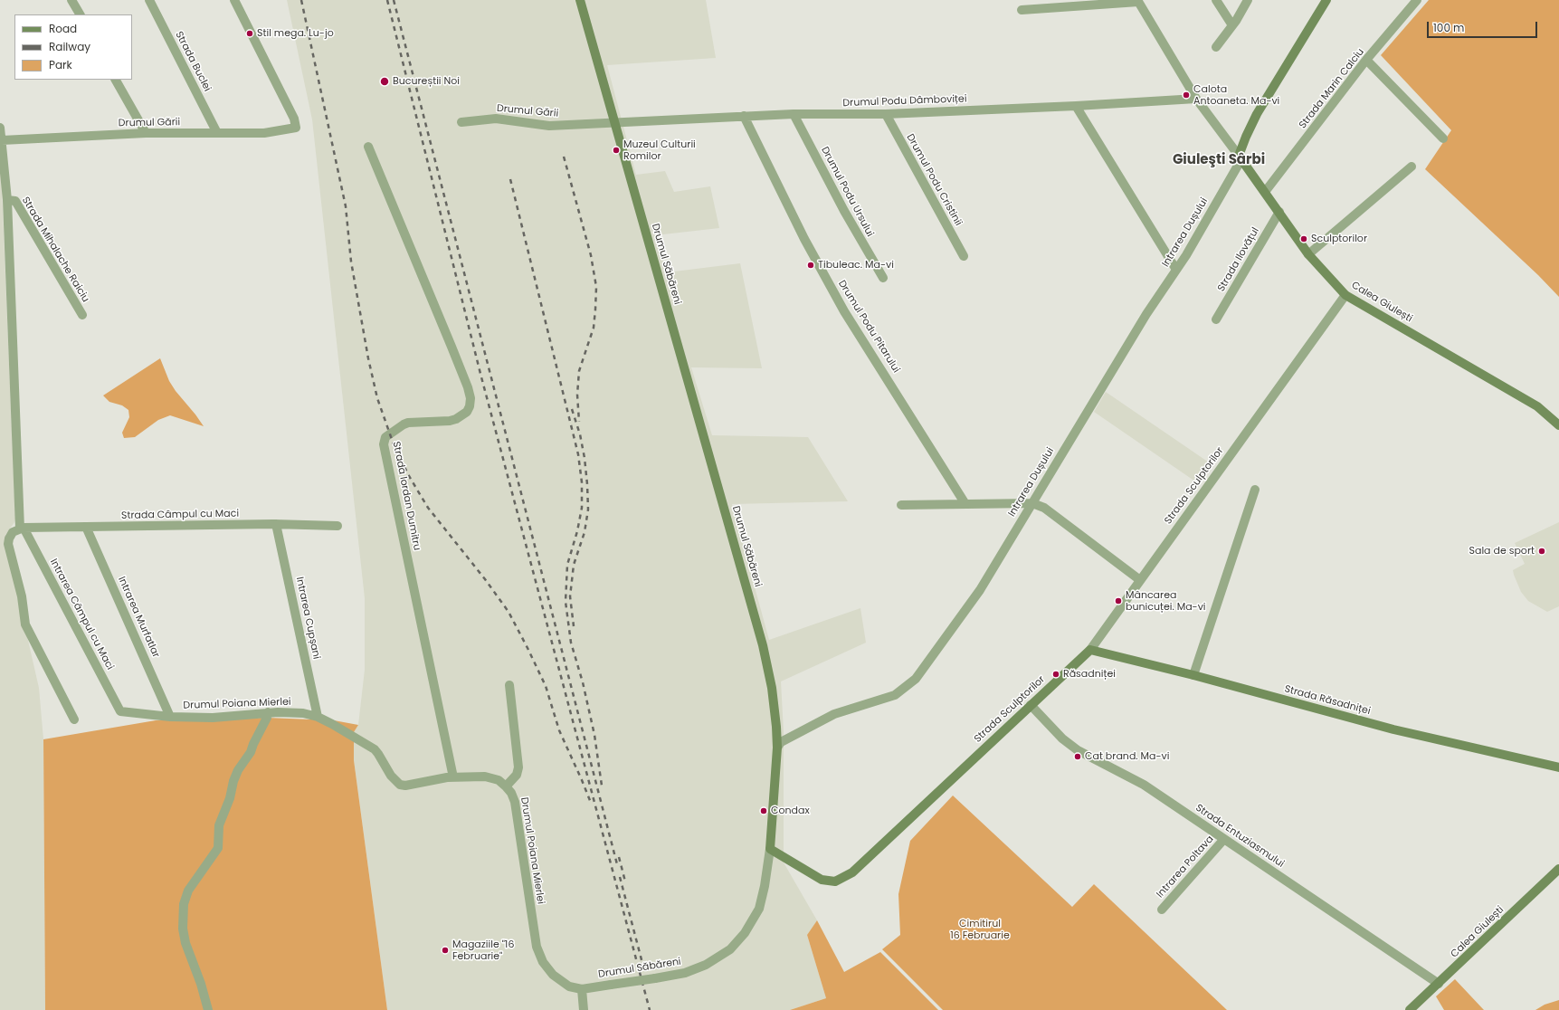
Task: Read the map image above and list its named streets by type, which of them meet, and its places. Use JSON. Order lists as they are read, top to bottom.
{
  "streets": {
    "main road": [
      "Drumul Săbăreni",
      "Calea Giulești",
      "Strada Sculptorilor",
      "Strada Răsadniței"
    ],
    "street": [
      "Strada Buclei",
      "Strada Marin Calciu",
      "Drumul Podu Dâmboviței",
      "Drumul Gării",
      "Drumul Podu Cristinii",
      "Drumul Podu Ursului",
      "Intrarea Dușului",
      "Strada Mihalache Raiciu",
      "Strada Ilovățul",
      "Drumul Podu Pitarului",
      "Strada Iordan Dumitru",
      "Strada Câmpul cu Maci",
      "Intrarea Câmpul cu Maci",
      "Intrarea Murfatlar",
      "Intrarea Cupșani",
      "Drumul Poiana Mierlei",
      "Strada Entuziasmului",
      "Intrarea Poltava"
    ]
  },
  "crossings": [
    ["Strada Buclei", "Drumul Gării"],
    ["Strada Marin Calciu", "Calea Giulești"],
    ["Drumul Podu Dâmboviței", "Drumul Gării"],
    ["Drumul Podu Dâmboviței", "Drumul Podu Cristinii"],
    ["Drumul Podu Dâmboviței", "Drumul Podu Ursului"],
    ["Drumul Podu Dâmboviței", "Drumul Săbăreni"],
    ["Drumul Podu Dâmboviței", "Drumul Podu Pitarului"],
    ["Drumul Gării", "Drumul Săbăreni"],
    ["Intrarea Dușului", "Drumul Săbăreni"],
    ["Intrarea Dușului", "Calea Giulești"],
    ["Strada Ilovățul", "Calea Giulești"],
    ["Drumul Săbăreni", "Strada Sculptorilor"],
    ["Drumul Săbăreni", "Drumul Poiana Mierlei"],
    ["Calea Giulești", "Strada Sculptorilor"],
    ["Calea Giulești", "Strada Entuziasmului"],
    ["Strada Sculptorilor", "Strada Răsadniței"],
    ["Strada Sculptorilor", "Strada Entuziasmului"],
    ["Strada Iordan Dumitru", "Drumul Poiana Mierlei"],
    ["Strada Câmpul cu Maci", "Intrarea Câmpul cu Maci"],
    ["Strada Câmpul cu Maci", "Intrarea Murfatlar"],
    ["Strada Câmpul cu Maci", "Intrarea Cupșani"],
    ["Intrarea Câmpul cu Maci", "Drumul Poiana Mierlei"],
    ["Intrarea Murfatlar", "Drumul Poiana Mierlei"],
    ["Intrarea Cupșani", "Drumul Poiana Mierlei"],
    ["Strada Entuziasmului", "Intrarea Poltava"]
  ],
  "districts": ["Giuleşti Sârbi"],
  "parks": ["Cimitirul 16 Februarie"],
  "places": [
    "Stil mega. Lu-jo",
    "Bucureștii Noi",
    "Calota Antoaneta. Ma-vi",
    "Muzeul Culturii Romilor",
    "Sculptorilor",
    "Tibuleac. Ma-vi",
    "Sala de sport",
    "Mâncarea bunicuței. Ma-vi",
    "Răsadniței",
    "Cat brand. Ma-vi",
    "Condax",
    "Magaziile \"16 Februarie\""
  ],
  "legend": ["Road", "Railway", "Park"],
  "scale_bar": "100 m"
}
